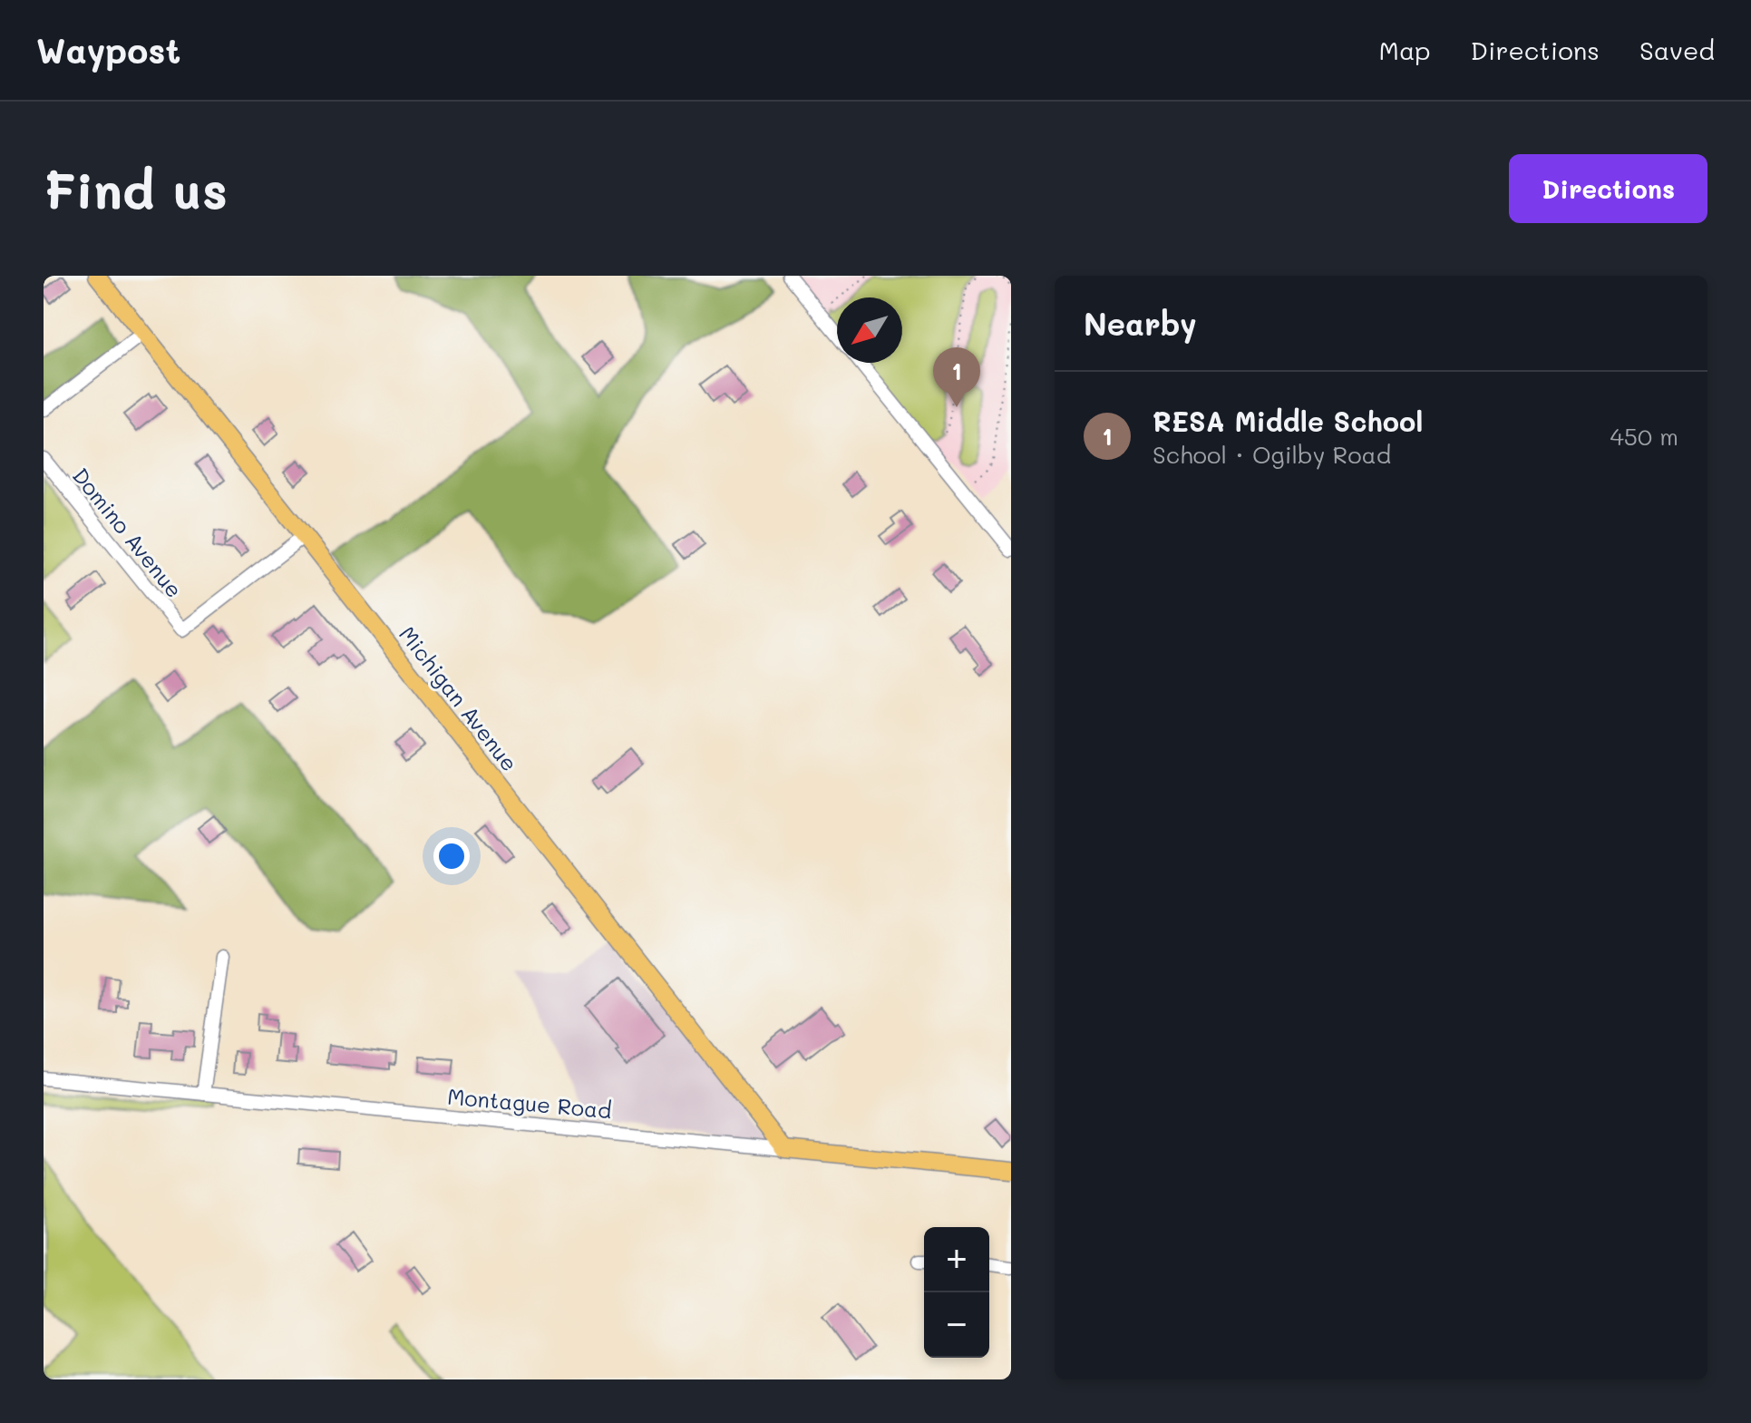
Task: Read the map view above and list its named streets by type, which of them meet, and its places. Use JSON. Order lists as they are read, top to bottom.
{
  "streets": {
    "main road": ["Michigan Avenue", "Montague Road"],
    "street": ["Domino Avenue"]
  },
  "crossings": [
    ["Domino Avenue", "Michigan Avenue"],
    ["Michigan Avenue", "Montague Road"]
  ],
  "north": "bottom left",
  "page": {
    "header": "Waypost",
    "nav": ["Map", "Directions", "Saved"],
    "buttons": "Directions",
    "title": "Find us",
    "heading": "Nearby",
    "pins": "1",
    "list": [
      {
        "mark": "1",
        "name": "RESA Middle School",
        "note": "School · Ogilby Road",
        "value": "450 m"
      }
    ],
    "map_buttons": ["+", "−"]
  }
}
